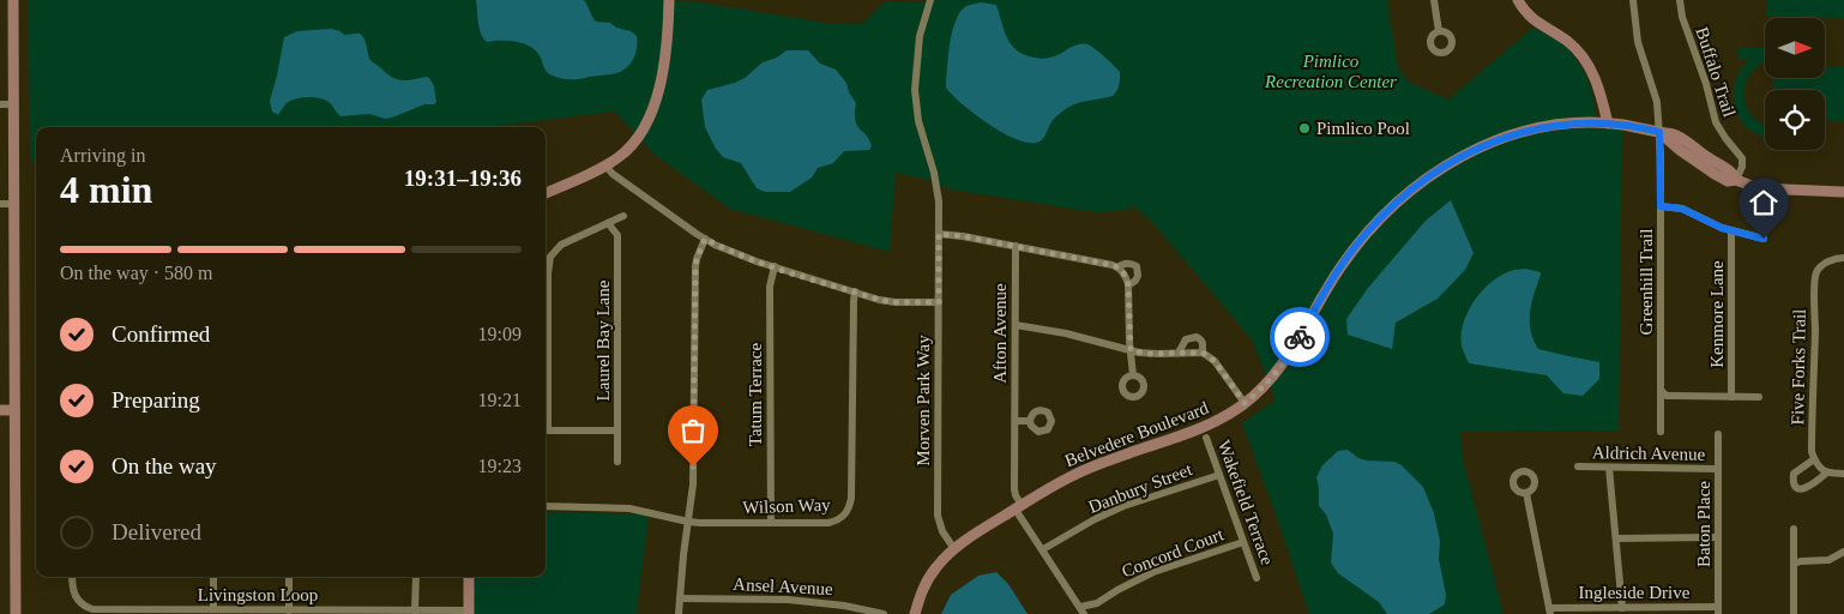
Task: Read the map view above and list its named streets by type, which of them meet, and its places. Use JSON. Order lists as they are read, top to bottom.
{
  "streets": {
    "street": [
      "Buffalo Trail",
      "Greenhill Trail",
      "Kenmore Lane",
      "Afton Avenue",
      "Laurel Bay Lane",
      "Five Forks Trail",
      "Tatum Terrace",
      "Morven Park Way",
      "Belvedere Boulevard",
      "Aldrich Avenue",
      "Danbury Street",
      "Wakefield Terrace",
      "Wilson Way",
      "Baton Place",
      "Concord Court",
      "Ansel Avenue",
      "Ingleside Drive",
      "Livingston Loop"
    ]
  },
  "crossings": [
    ["Buffalo Trail", "Belvedere Boulevard"],
    ["Greenhill Trail", "Belvedere Boulevard"],
    ["Afton Avenue", "Belvedere Boulevard"],
    ["Tatum Terrace", "Wilson Way"],
    ["Morven Park Way", "Belvedere Boulevard"],
    ["Aldrich Avenue", "Baton Place"],
    ["Danbury Street", "Wakefield Terrace"],
    ["Wakefield Terrace", "Concord Court"],
    ["Baton Place", "Ingleside Drive"]
  ],
  "parks": ["Pimlico Recreation Center"],
  "places": ["Pimlico Pool"],
  "north": "right",
  "page": {
    "heading": ["4 min", "Arriving in", "19:31–19:36"],
    "bar": "On the way · 580 m",
    "list": [
      ["Confirmed", "19:09"],
      ["Preparing", "19:21"],
      ["On the way", "19:23"],
      "Delivered"
    ]
  }
}
